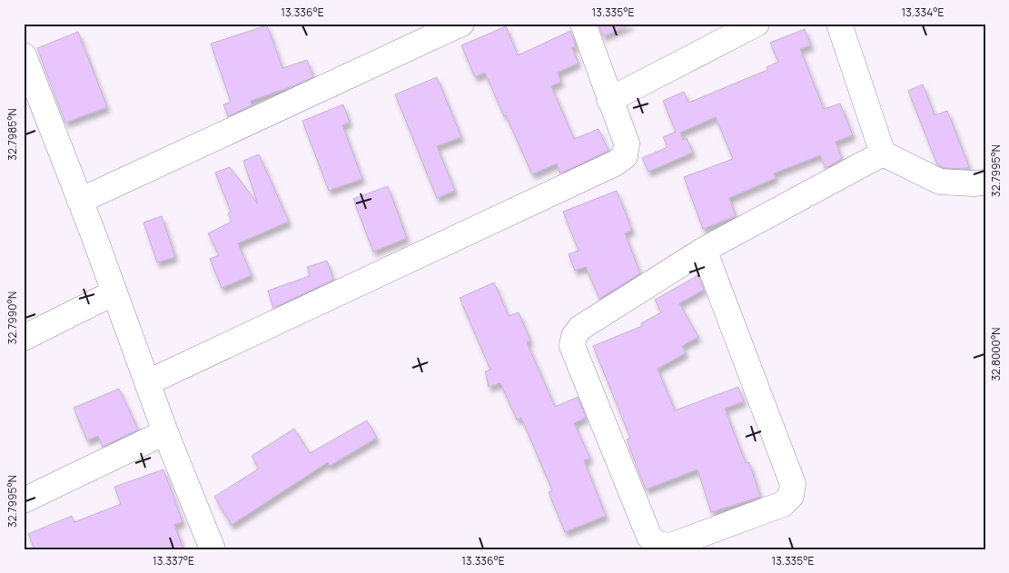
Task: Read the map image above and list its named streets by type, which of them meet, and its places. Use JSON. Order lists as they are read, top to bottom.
{
  "coordinates": [
    "13.336°E",
    "13.335°E",
    "13.334°E",
    "32.7985°N",
    "32.7995°N",
    "32.7990°N",
    "32.8000°N",
    "13.337°E"
  ]
}
